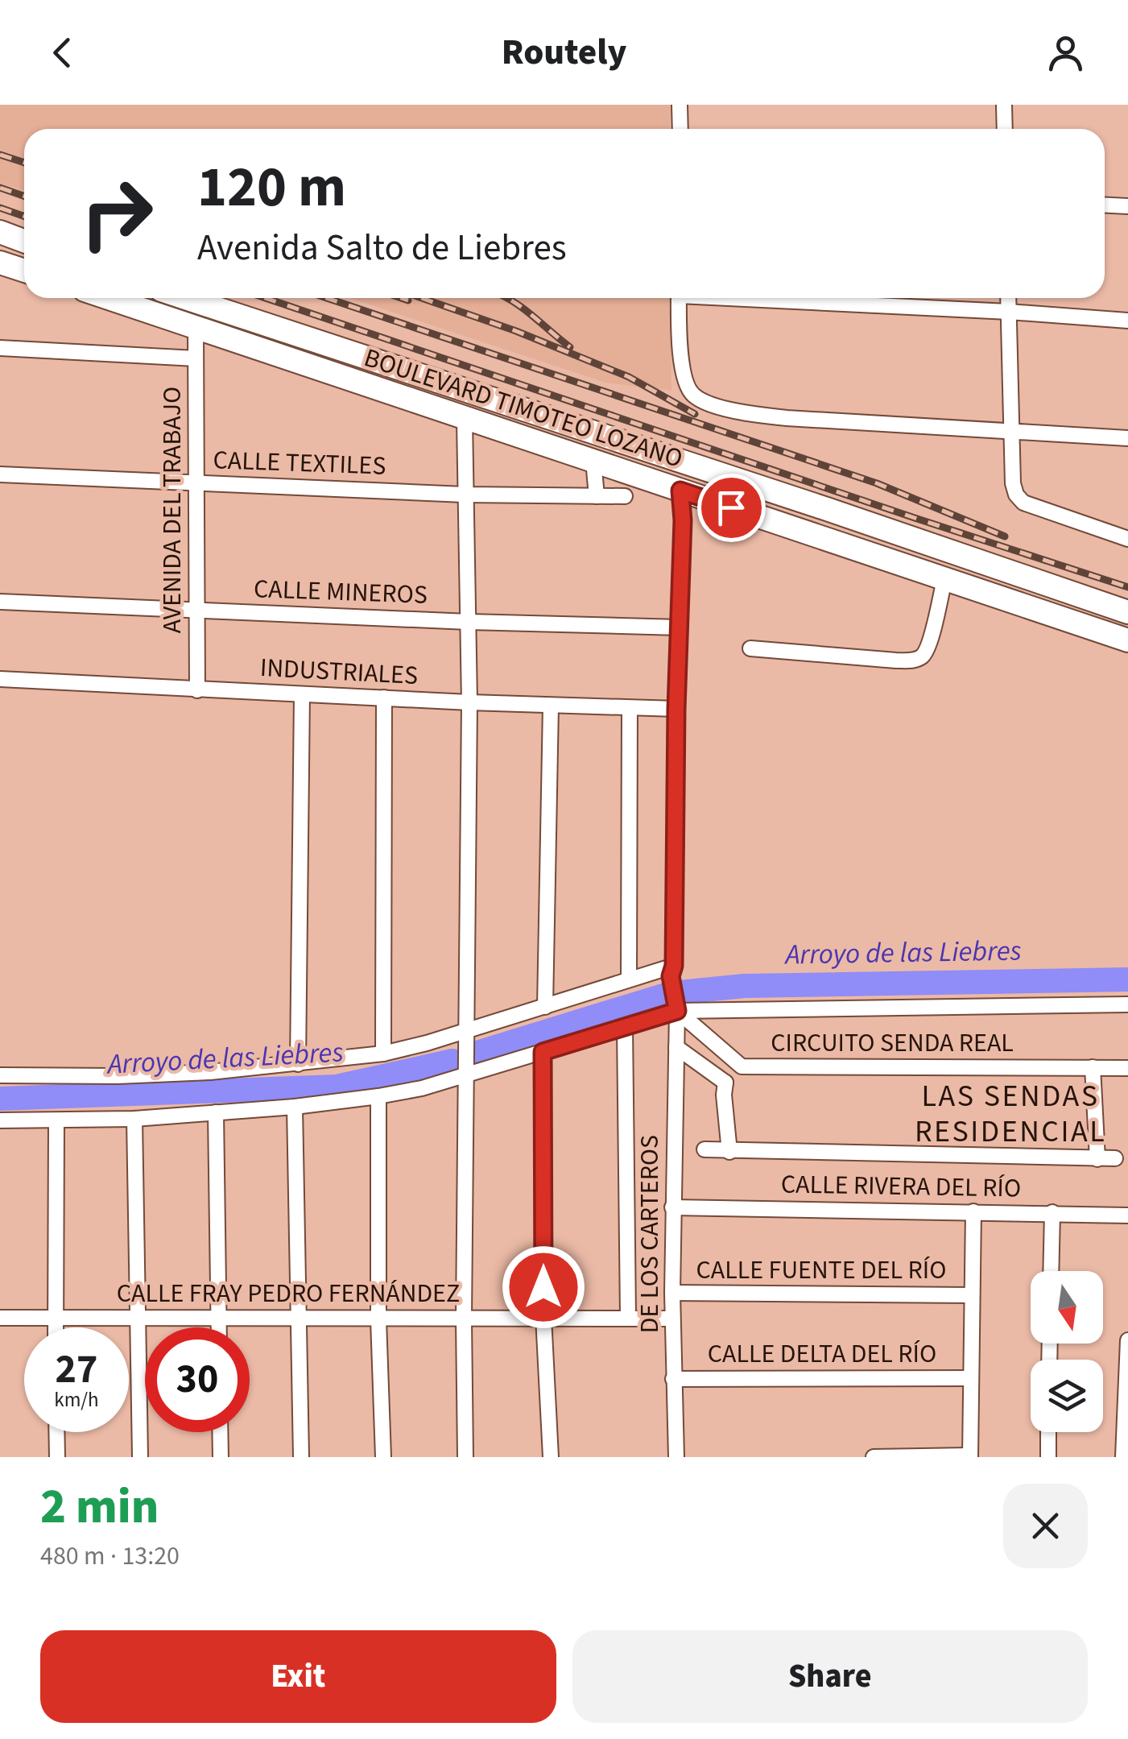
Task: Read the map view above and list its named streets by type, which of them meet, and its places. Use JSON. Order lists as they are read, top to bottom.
{
  "streets": {
    "main road": ["BOULEVARD TIMOTEO LOZANO"],
    "street": [
      "CALLE TEXTILES",
      "AVENIDA DEL TRABAJO",
      "CALLE MINEROS",
      "INDUSTRIALES",
      "CIRCUITO SENDA REAL",
      "CALLE RIVERA DEL RÍO",
      "DE LOS CARTEROS",
      "CALLE FUENTE DEL RÍO",
      "CALLE FRAY PEDRO FERNÁNDEZ",
      "CALLE DELTA DEL RÍO"
    ]
  },
  "crossings": [
    ["BOULEVARD TIMOTEO LOZANO", "AVENIDA DEL TRABAJO"],
    ["BOULEVARD TIMOTEO LOZANO", "DE LOS CARTEROS"],
    ["CALLE TEXTILES", "AVENIDA DEL TRABAJO"],
    ["AVENIDA DEL TRABAJO", "CALLE MINEROS"],
    ["AVENIDA DEL TRABAJO", "INDUSTRIALES"],
    ["CALLE MINEROS", "DE LOS CARTEROS"],
    ["INDUSTRIALES", "DE LOS CARTEROS"],
    ["CIRCUITO SENDA REAL", "DE LOS CARTEROS"],
    ["CALLE RIVERA DEL RÍO", "DE LOS CARTEROS"],
    ["DE LOS CARTEROS", "CALLE FUENTE DEL RÍO"],
    ["DE LOS CARTEROS", "CALLE FRAY PEDRO FERNÁNDEZ"],
    ["DE LOS CARTEROS", "CALLE DELTA DEL RÍO"]
  ],
  "districts": ["LAS SENDAS RESIDENCIAL"],
  "water": ["Arroyo de las Liebres"],
  "north": "bottom",
  "page": {
    "header": "Routely",
    "turn": ["120 m", "Avenida Salto de Liebres"],
    "speed": "27 km/h",
    "limit": "30",
    "heading": ["2 min", "480 m · 13:20"],
    "buttons": ["Exit", "Share"]
  }
}
